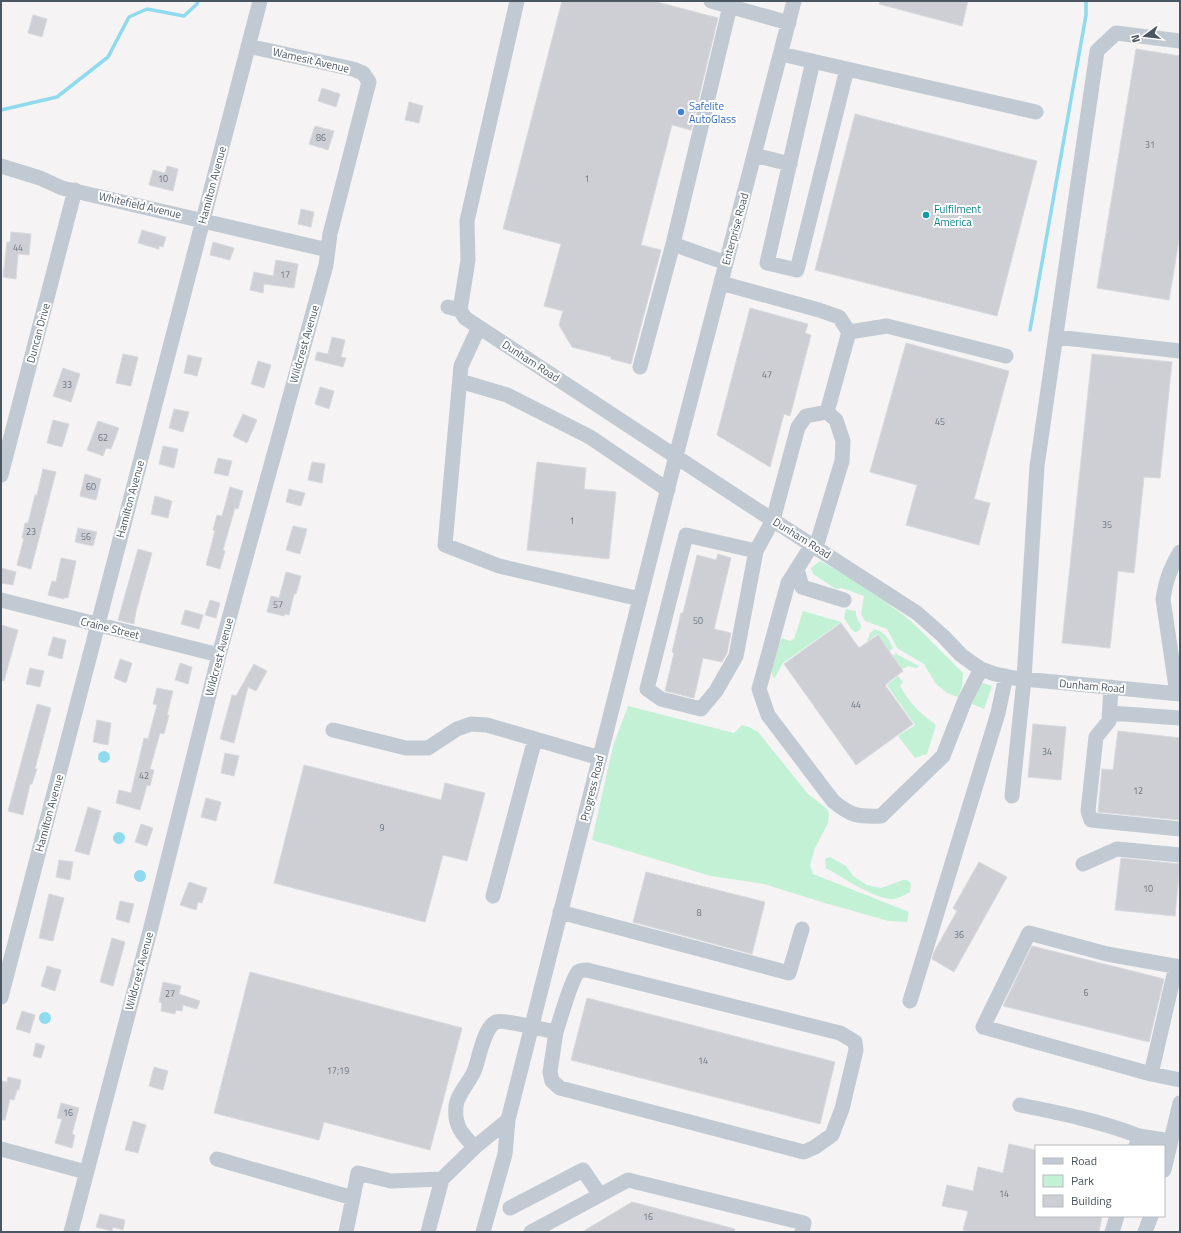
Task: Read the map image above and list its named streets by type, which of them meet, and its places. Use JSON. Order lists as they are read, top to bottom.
{
  "streets": {
    "street": [
      "Wamesit Avenue",
      "Hamilton Avenue",
      "Whitefield Avenue",
      "Enterprise Road",
      "Duncan Drive",
      "Wildcrest Avenue",
      "Dunham Road",
      "Craine Street",
      "Progress Road"
    ]
  },
  "crossings": [
    ["Wamesit Avenue", "Hamilton Avenue"],
    ["Wamesit Avenue", "Wildcrest Avenue"],
    ["Hamilton Avenue", "Whitefield Avenue"],
    ["Hamilton Avenue", "Craine Street"],
    ["Whitefield Avenue", "Duncan Drive"],
    ["Whitefield Avenue", "Wildcrest Avenue"],
    ["Enterprise Road", "Dunham Road"],
    ["Enterprise Road", "Progress Road"],
    ["Wildcrest Avenue", "Craine Street"],
    ["Dunham Road", "Progress Road"]
  ],
  "places": ["Safelite AutoGlass", "Fulfilment America"],
  "house_numbers": [
    "86",
    "31",
    "10",
    "1",
    "44",
    "17",
    "47",
    "33",
    "45",
    "62",
    "60",
    "1",
    "35",
    "23",
    "56",
    "57",
    "50",
    "44",
    "34",
    "42",
    "12",
    "9",
    "10",
    "8",
    "36",
    "6",
    "27",
    "14",
    "17;19",
    "16",
    "14",
    "16"
  ],
  "legend": ["Road", "Park", "Building"],
  "north": "left"
}
